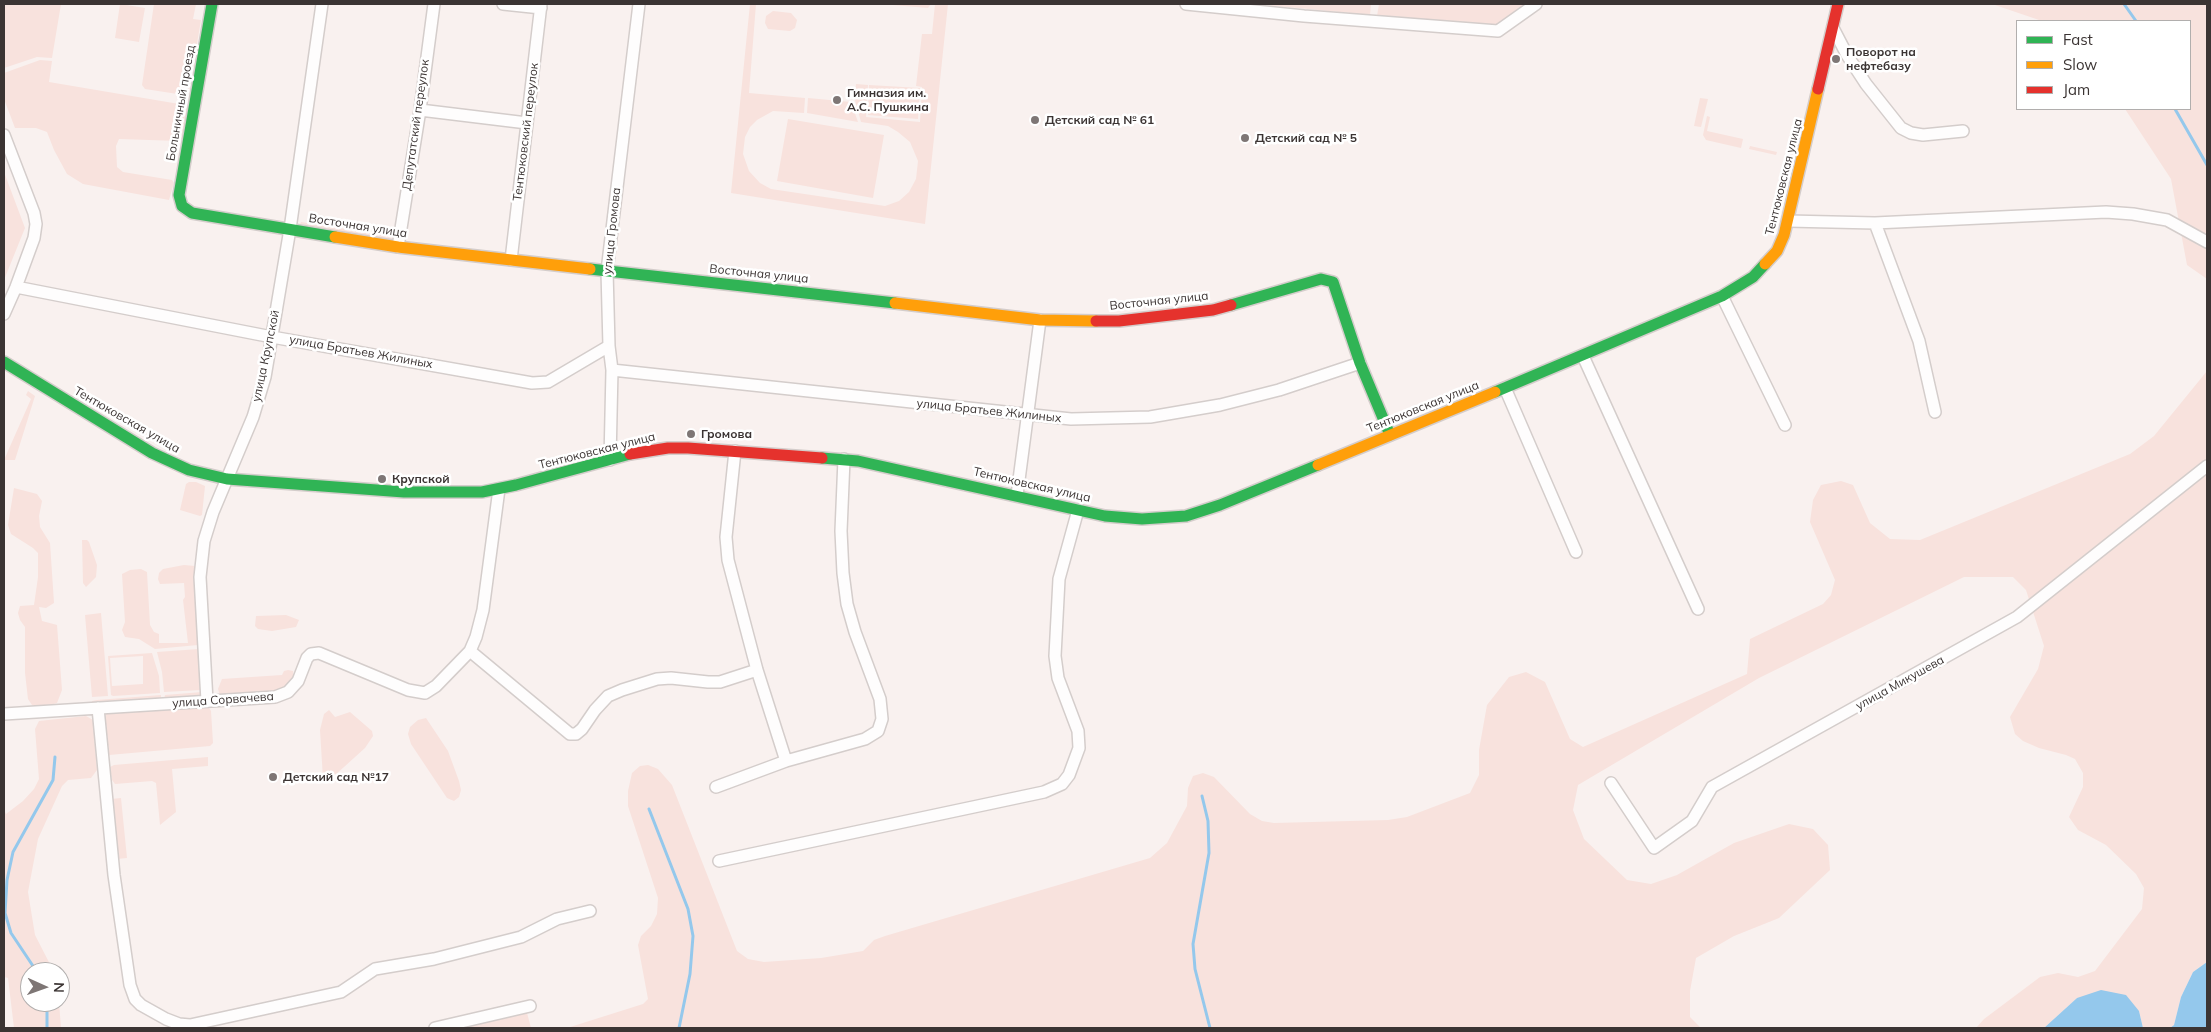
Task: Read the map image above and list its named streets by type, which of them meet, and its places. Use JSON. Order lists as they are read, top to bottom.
{
  "streets": {
    "street": [
      "Больничный проезд",
      "Депутатский переулок",
      "Тентюковский переулок",
      "Тентюковская улица",
      "Восточная улица",
      "улица Громова",
      "улица Братьев Жилиных",
      "улица Крупской",
      "улица Микушева",
      "улица Сорвачева"
    ]
  },
  "crossings": [
    ["Больничный проезд", "Восточная улица"],
    ["Депутатский переулок", "Восточная улица"],
    ["Тентюковский переулок", "Восточная улица"],
    ["Тентюковская улица", "улица Громова"],
    ["Тентюковская улица", "улица Крупской"],
    ["Тентюковская улица", "улица Сорвачева"],
    ["Восточная улица", "улица Громова"],
    ["Восточная улица", "улица Братьев Жилиных"],
    ["Восточная улица", "улица Крупской"],
    ["улица Громова", "улица Братьев Жилиных"],
    ["улица Братьев Жилиных", "улица Крупской"],
    ["улица Крупской", "улица Сорвачева"]
  ],
  "places": [
    "Поворот на нефтебазу",
    "Гимназия им. А.С. Пушкина",
    "Детский сад № 61",
    "Детский сад № 5",
    "Громова",
    "Крупской",
    "Детский сад №17"
  ],
  "legend": ["Fast", "Slow", "Jam"],
  "north": "right"
}
